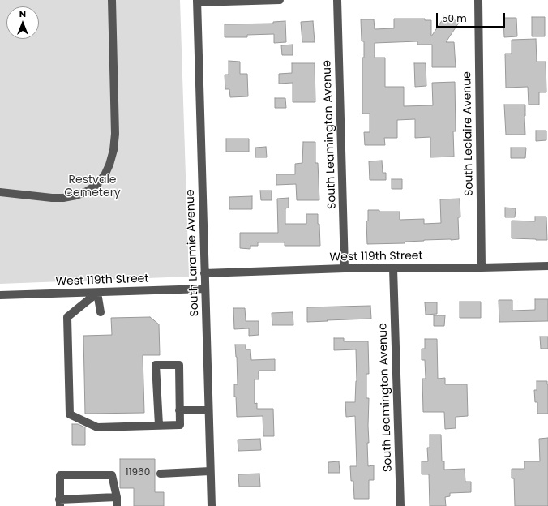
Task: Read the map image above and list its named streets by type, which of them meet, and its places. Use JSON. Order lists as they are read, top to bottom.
{
  "streets": {
    "street": [
      "South Leclaire Avenue",
      "South Leamington Avenue",
      "South Laramie Avenue",
      "West 119th Street"
    ]
  },
  "crossings": [
    ["South Leclaire Avenue", "West 119th Street"],
    ["South Leamington Avenue", "West 119th Street"],
    ["South Laramie Avenue", "West 119th Street"]
  ],
  "parks": ["Restvale Cemetery"],
  "house_numbers": ["11960"],
  "scale_bar": "50 m",
  "north": "top"
}
